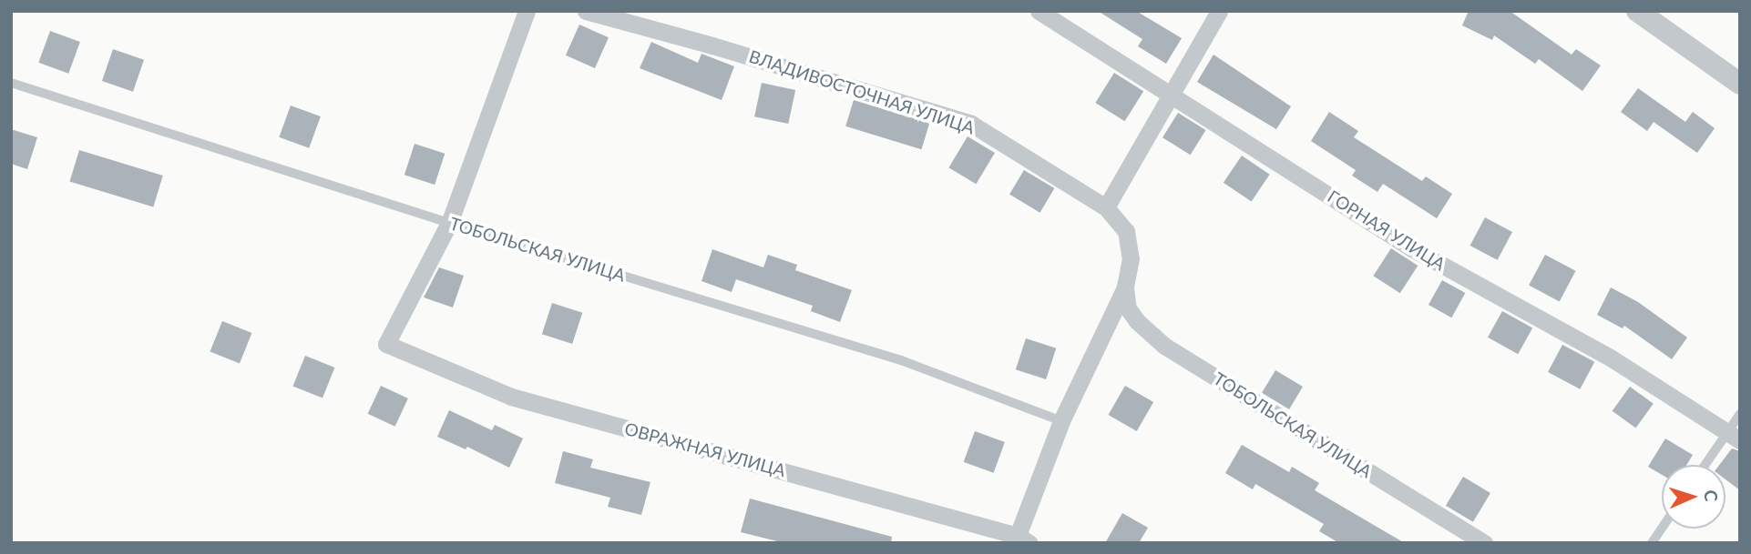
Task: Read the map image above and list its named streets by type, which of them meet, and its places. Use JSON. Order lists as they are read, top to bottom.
{
  "streets": {
    "street": [
      "ВЛАДИВОСТОЧНАЯ УЛИЦА",
      "ГОРНАЯ УЛИЦА",
      "ТОБОЛЬСКАЯ УЛИЦА",
      "ОВРАЖНАЯ УЛИЦА"
    ]
  },
  "crossings": [
    ["ВЛАДИВОСТОЧНАЯ УЛИЦА", "ТОБОЛЬСКАЯ УЛИЦА"],
    ["ВЛАДИВОСТОЧНАЯ УЛИЦА", "ОВРАЖНАЯ УЛИЦА"],
    ["ТОБОЛЬСКАЯ УЛИЦА", "ОВРАЖНАЯ УЛИЦА"]
  ],
  "north": "right"
}
